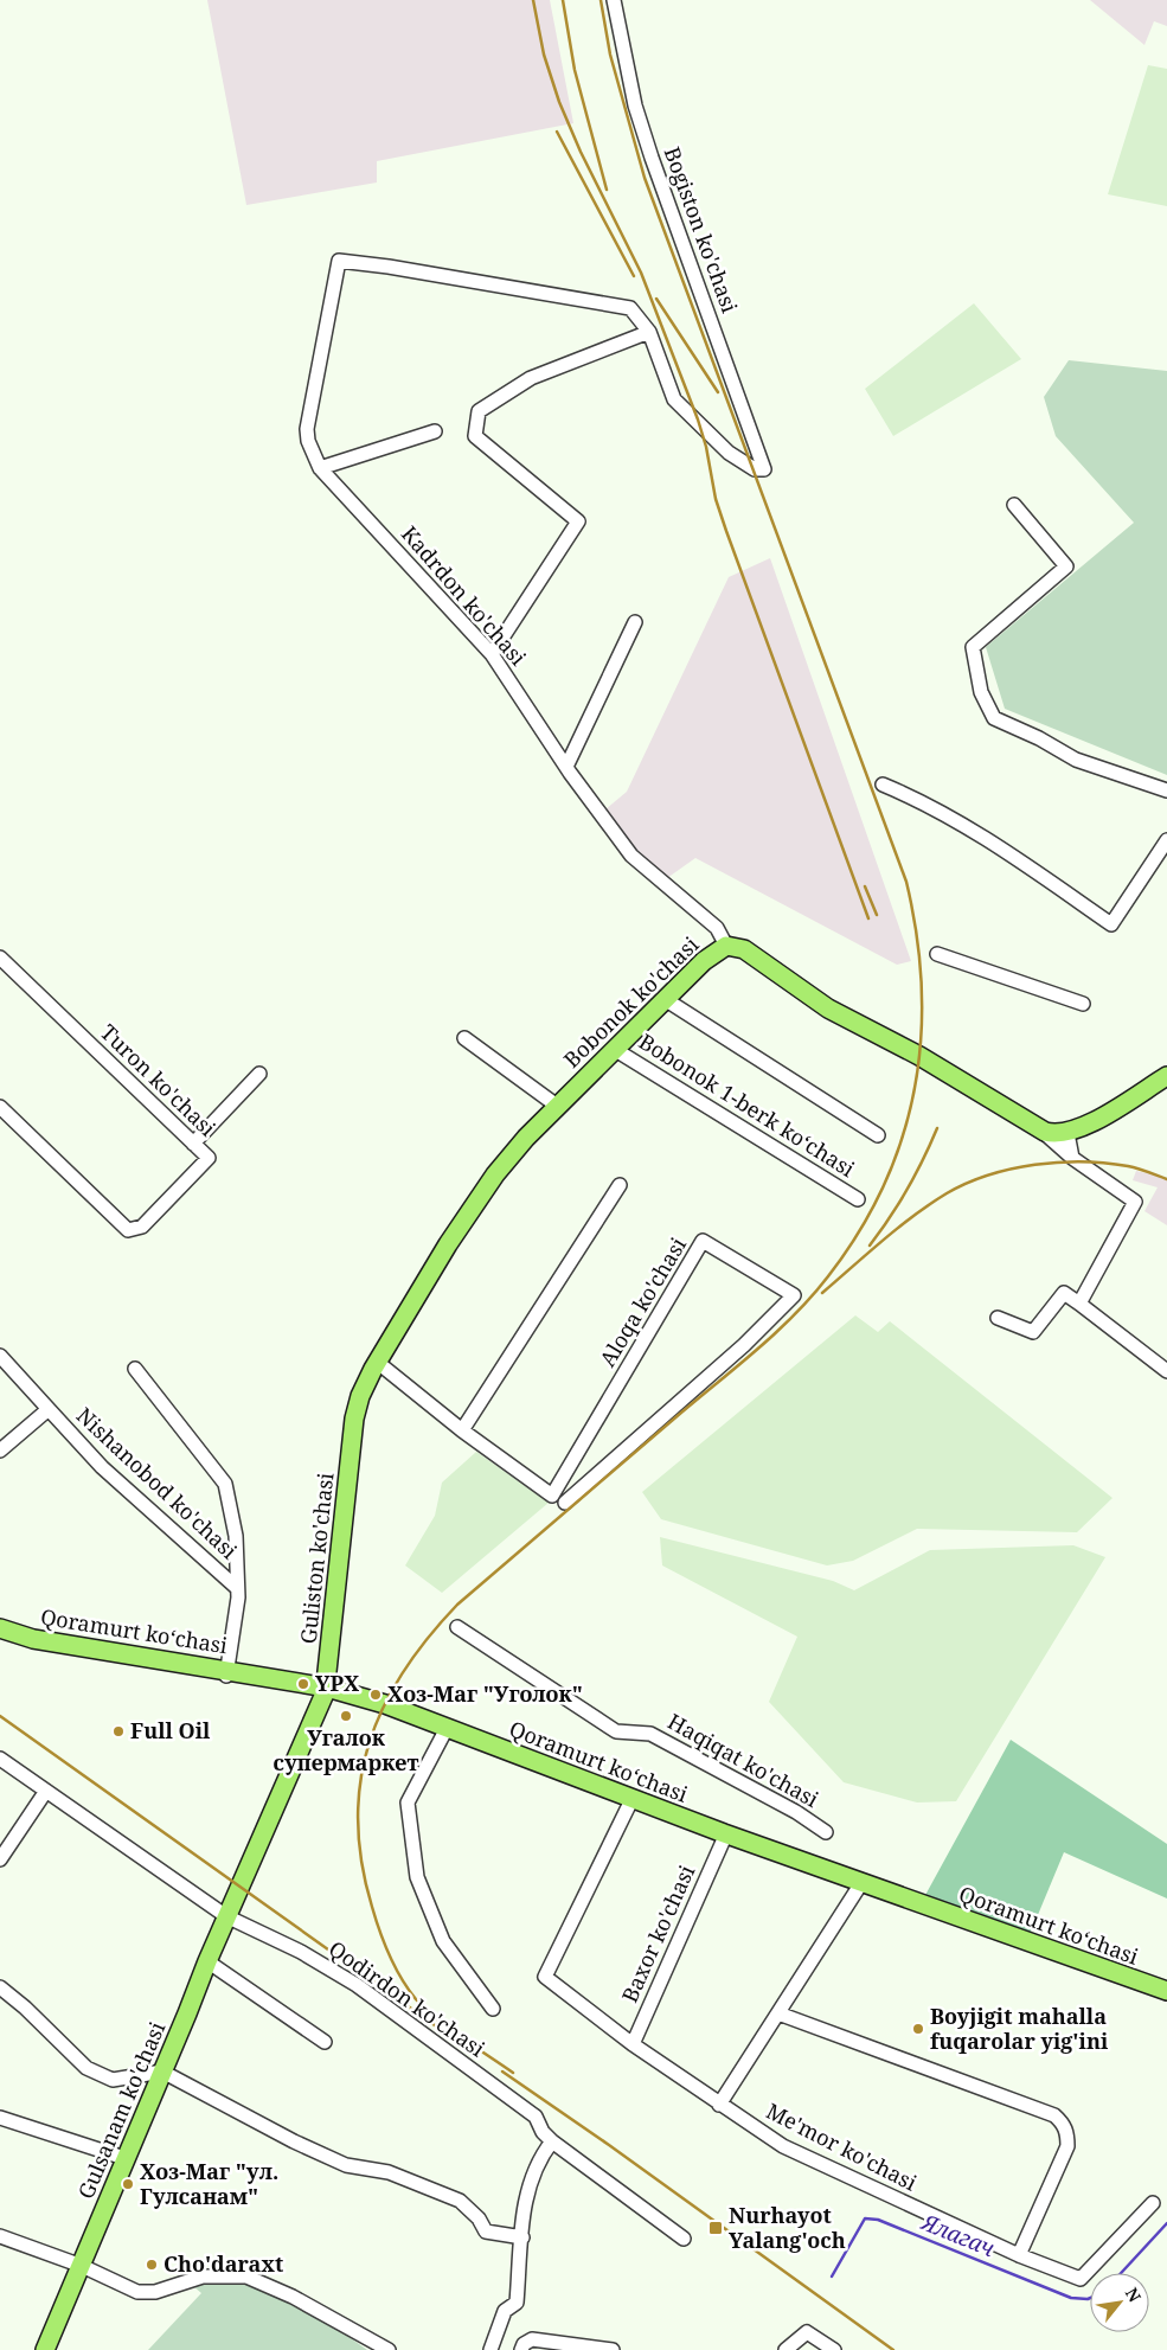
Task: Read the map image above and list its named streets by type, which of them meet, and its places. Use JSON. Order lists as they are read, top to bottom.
{
  "streets": {
    "main road": [
      "Bobonok ko'chasi",
      "Guliston ko'chasi",
      "Qoramurt koʻchasi",
      "Gulsanam ko'chasi"
    ],
    "street": [
      "Bogiston ko'chasi",
      "Kadrdon ko'chasi",
      "Turon ko'chasi",
      "Bobonok 1-berk koʻchasi",
      "Aloqa ko'chasi",
      "Nishanobod ko'chasi",
      "Haqiqat ko'chasi",
      "Baxor ko'chasi",
      "Qodirdon ko'chasi",
      "Me'mor ko'chasi"
    ]
  },
  "crossings": [
    ["Bogiston ko'chasi", "Kadrdon ko'chasi"],
    ["Kadrdon ko'chasi", "Bobonok ko'chasi"],
    ["Bobonok ko'chasi", "Bobonok 1-berk koʻchasi"],
    ["Bobonok ko'chasi", "Guliston ko'chasi"],
    ["Guliston ko'chasi", "Qoramurt koʻchasi"],
    ["Guliston ko'chasi", "Gulsanam ko'chasi"],
    ["Qoramurt koʻchasi", "Baxor ko'chasi"],
    ["Qoramurt koʻchasi", "Me'mor ko'chasi"],
    ["Baxor ko'chasi", "Me'mor ko'chasi"],
    ["Qodirdon ko'chasi", "Gulsanam ko'chasi"]
  ],
  "water": ["Ялагач"],
  "places": {
    "other": [
      "YPX",
      "Хоз-Маг \"Уголок\"",
      "Угалок супермаркет",
      "Full Oil",
      "Boyjigit mahalla fuqarolar yig'ini",
      "Хоз-Маг \"ул. Гулсанам\"",
      "Cho'daraxt"
    ],
    "transit": ["Nurhayot Yalang'och"]
  },
  "north": "top right"
}
